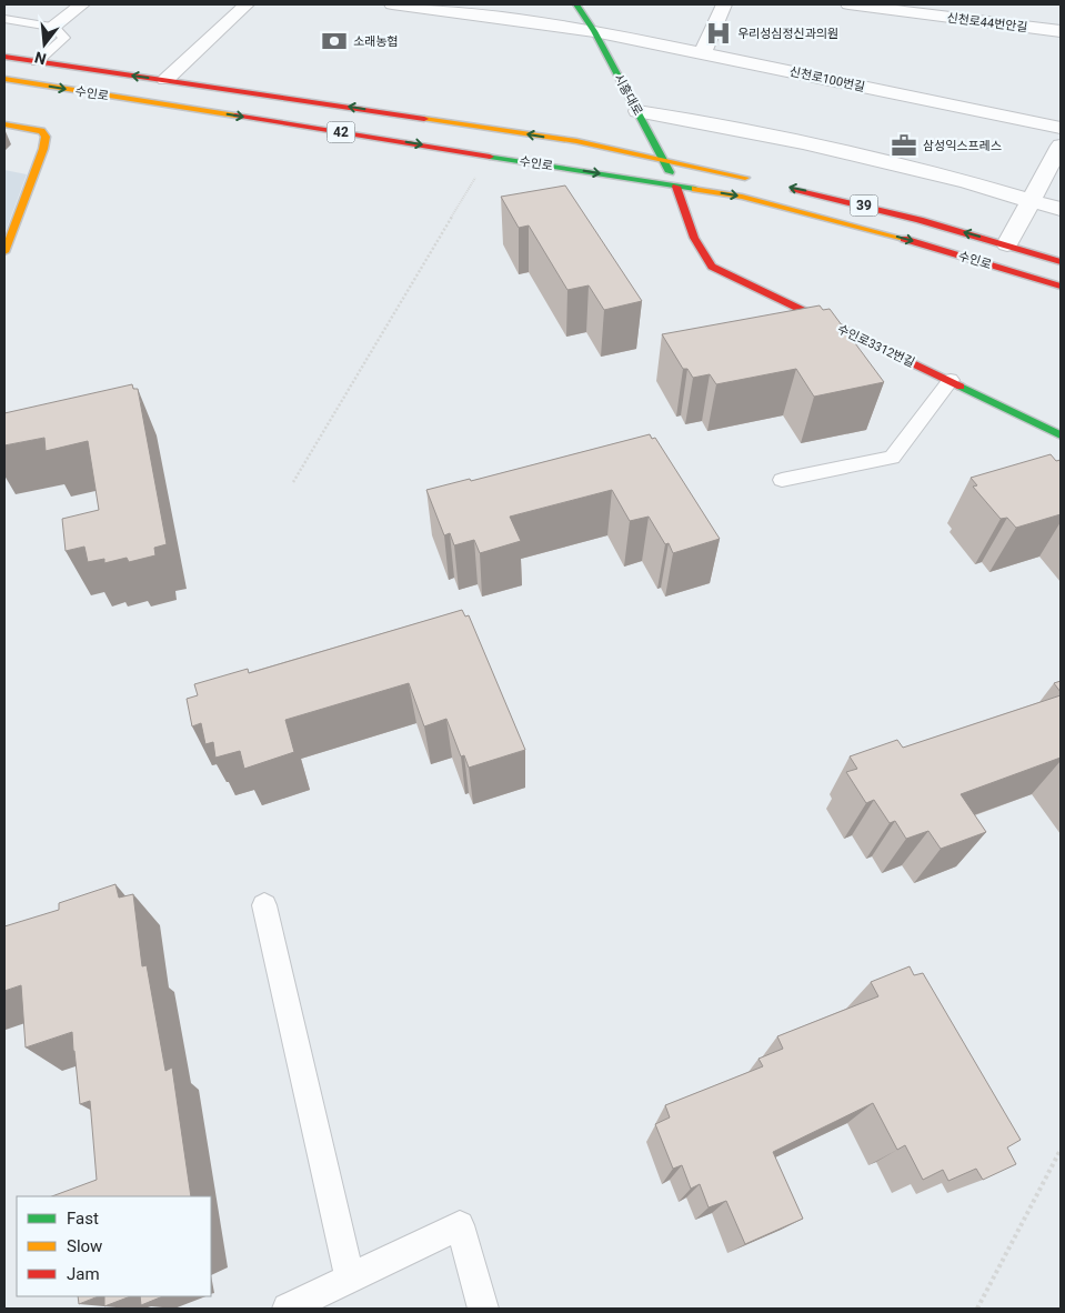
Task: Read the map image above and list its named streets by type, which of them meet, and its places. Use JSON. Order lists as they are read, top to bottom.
{
  "streets": {
    "main road": [
      "수인로",
      "시흥대로",
      "42",
      "39",
      "수인로3312번길"
    ],
    "street": ["신천로44번안길", "신천로100번길"]
  },
  "crossings": [
    ["신천로100번길", "시흥대로"],
    ["수인로", "시흥대로"],
    ["수인로", "수인로3312번길"],
    ["시흥대로", "수인로3312번길"]
  ],
  "places": {
    "hospital": ["우리성심정신과의원"],
    "bank": ["소래농협"],
    "office": ["삼성익스프레스"]
  },
  "legend": ["Fast", "Slow", "Jam"],
  "north": "bottom"
}
